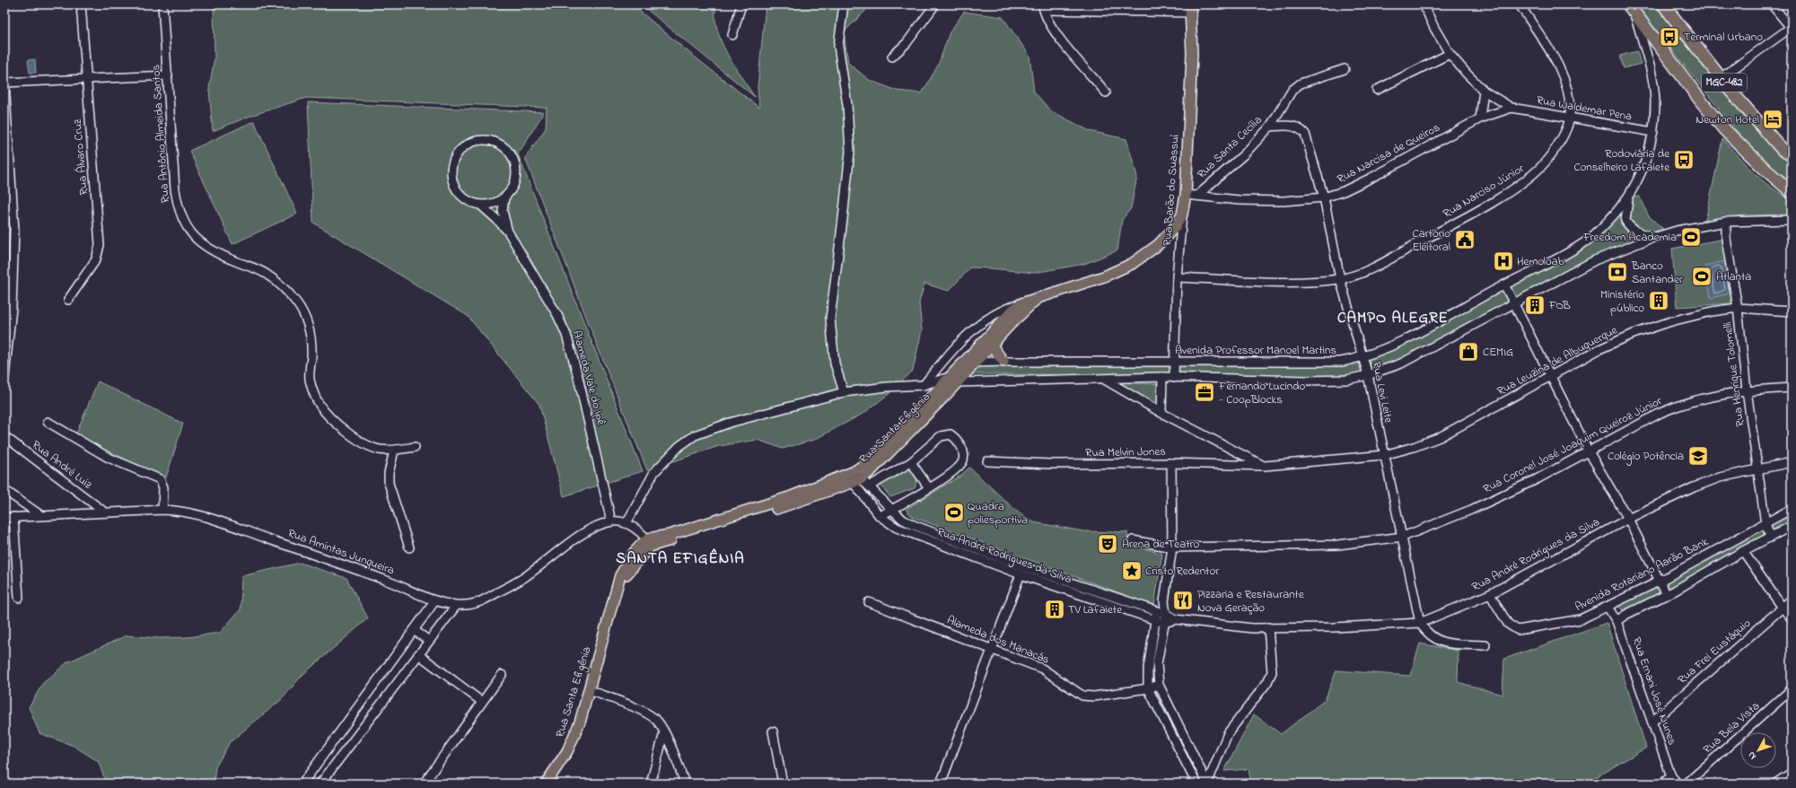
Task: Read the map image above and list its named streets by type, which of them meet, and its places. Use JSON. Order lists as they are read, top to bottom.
{
  "streets": {
    "highway": ["MGC-482"],
    "main road": ["Rua Barão do Suassuí", "Rua Santa Efigênia"],
    "street": [
      "Rua Waldemar Pena",
      "Rua Antônio Almeida Santos",
      "Rua Santa Cecília",
      "Rua Narcisa de Queiros",
      "Rua Álvaro Cruz",
      "Rua Narciso Júnior",
      "Avenida Professor Manoel Martins",
      "Rua Leuzina de Albuquerque",
      "Rua Henrique Tolomelli",
      "Alameda Vale do Ipê",
      "Rua Levi Leite",
      "Rua Coronel José Joaquim Queiroz Júnior",
      "Rua Melvin Jones",
      "Rua André Luiz",
      "Rua Amintas Junqueira",
      "Rua André Rodrigues da Silva",
      "Avenida Rotariano Aarão Bank",
      "Alameda dos Manacás",
      "Rua Frei Eustáquio",
      "Rua Ernani José Nunes",
      "Rua Bela Vista"
    ]
  },
  "crossings": [
    ["MGC-482", "Avenida Professor Manoel Martins"],
    ["Rua Waldemar Pena", "Rua Narcisa de Queiros"],
    ["Rua Waldemar Pena", "Rua Narciso Júnior"],
    ["Rua Waldemar Pena", "Avenida Professor Manoel Martins"],
    ["Rua Santa Cecília", "Rua Narcisa de Queiros"],
    ["Rua Santa Cecília", "Rua Levi Leite"],
    ["Rua Narcisa de Queiros", "Rua Barão do Suassuí"],
    ["Rua Narcisa de Queiros", "Rua Levi Leite"],
    ["Rua Barão do Suassuí", "Rua Narciso Júnior"],
    ["Rua Barão do Suassuí", "Avenida Professor Manoel Martins"],
    ["Rua Barão do Suassuí", "Rua Santa Efigênia"],
    ["Rua Narciso Júnior", "Rua Levi Leite"],
    ["Avenida Professor Manoel Martins", "Rua Levi Leite"],
    ["Avenida Professor Manoel Martins", "Rua Santa Efigênia"],
    ["Rua Leuzina de Albuquerque", "Rua Henrique Tolomelli"],
    ["Rua Leuzina de Albuquerque", "Rua Levi Leite"],
    ["Rua Leuzina de Albuquerque", "Rua Melvin Jones"],
    ["Rua Henrique Tolomelli", "Rua Coronel José Joaquim Queiroz Júnior"],
    ["Rua Henrique Tolomelli", "Rua André Rodrigues da Silva"],
    ["Rua Henrique Tolomelli", "Avenida Rotariano Aarão Bank"],
    ["Alameda Vale do Ipê", "Rua Amintas Junqueira"],
    ["Rua Levi Leite", "Rua Coronel José Joaquim Queiroz Júnior"],
    ["Rua Levi Leite", "Rua Melvin Jones"],
    ["Rua Levi Leite", "Rua André Rodrigues da Silva"],
    ["Rua Santa Efigênia", "Rua Amintas Junqueira"],
    ["Rua Santa Efigênia", "Rua André Rodrigues da Silva"],
    ["Rua André Luiz", "Rua Amintas Junqueira"],
    ["Rua André Rodrigues da Silva", "Avenida Rotariano Aarão Bank"],
    ["Avenida Rotariano Aarão Bank", "Rua Ernani José Nunes"],
    ["Rua Frei Eustáquio", "Rua Ernani José Nunes"]
  ],
  "districts": ["CAMPO ALEGRE", "SANTA EFIGÊNIA"],
  "places": {
    "bus stop": ["Terminal Urbano", "Rodoviária de Conselheiro Lafaiete"],
    "hotel": ["Newton Hotel"],
    "sports": ["Freedom Academia", "Atlanta", "Quadra poliesportiva"],
    "public building": ["Cartório Eleitoral"],
    "hospital": ["Hemoloab"],
    "bank": ["Banco Santander"],
    "building": ["Ministério público", "FOB", "TV Lafaiete"],
    "shop": ["CEMIG"],
    "office": ["Fernando Lucindo - CoopBlocks"],
    "school or university": ["Colégio Potência"],
    "theatre": ["Arena de Teatro"],
    "place": ["Cristo Redentor"],
    "restaurant": ["Pizzaria e Restaurante Nova Geração"]
  },
  "north": "bottom left"
}
